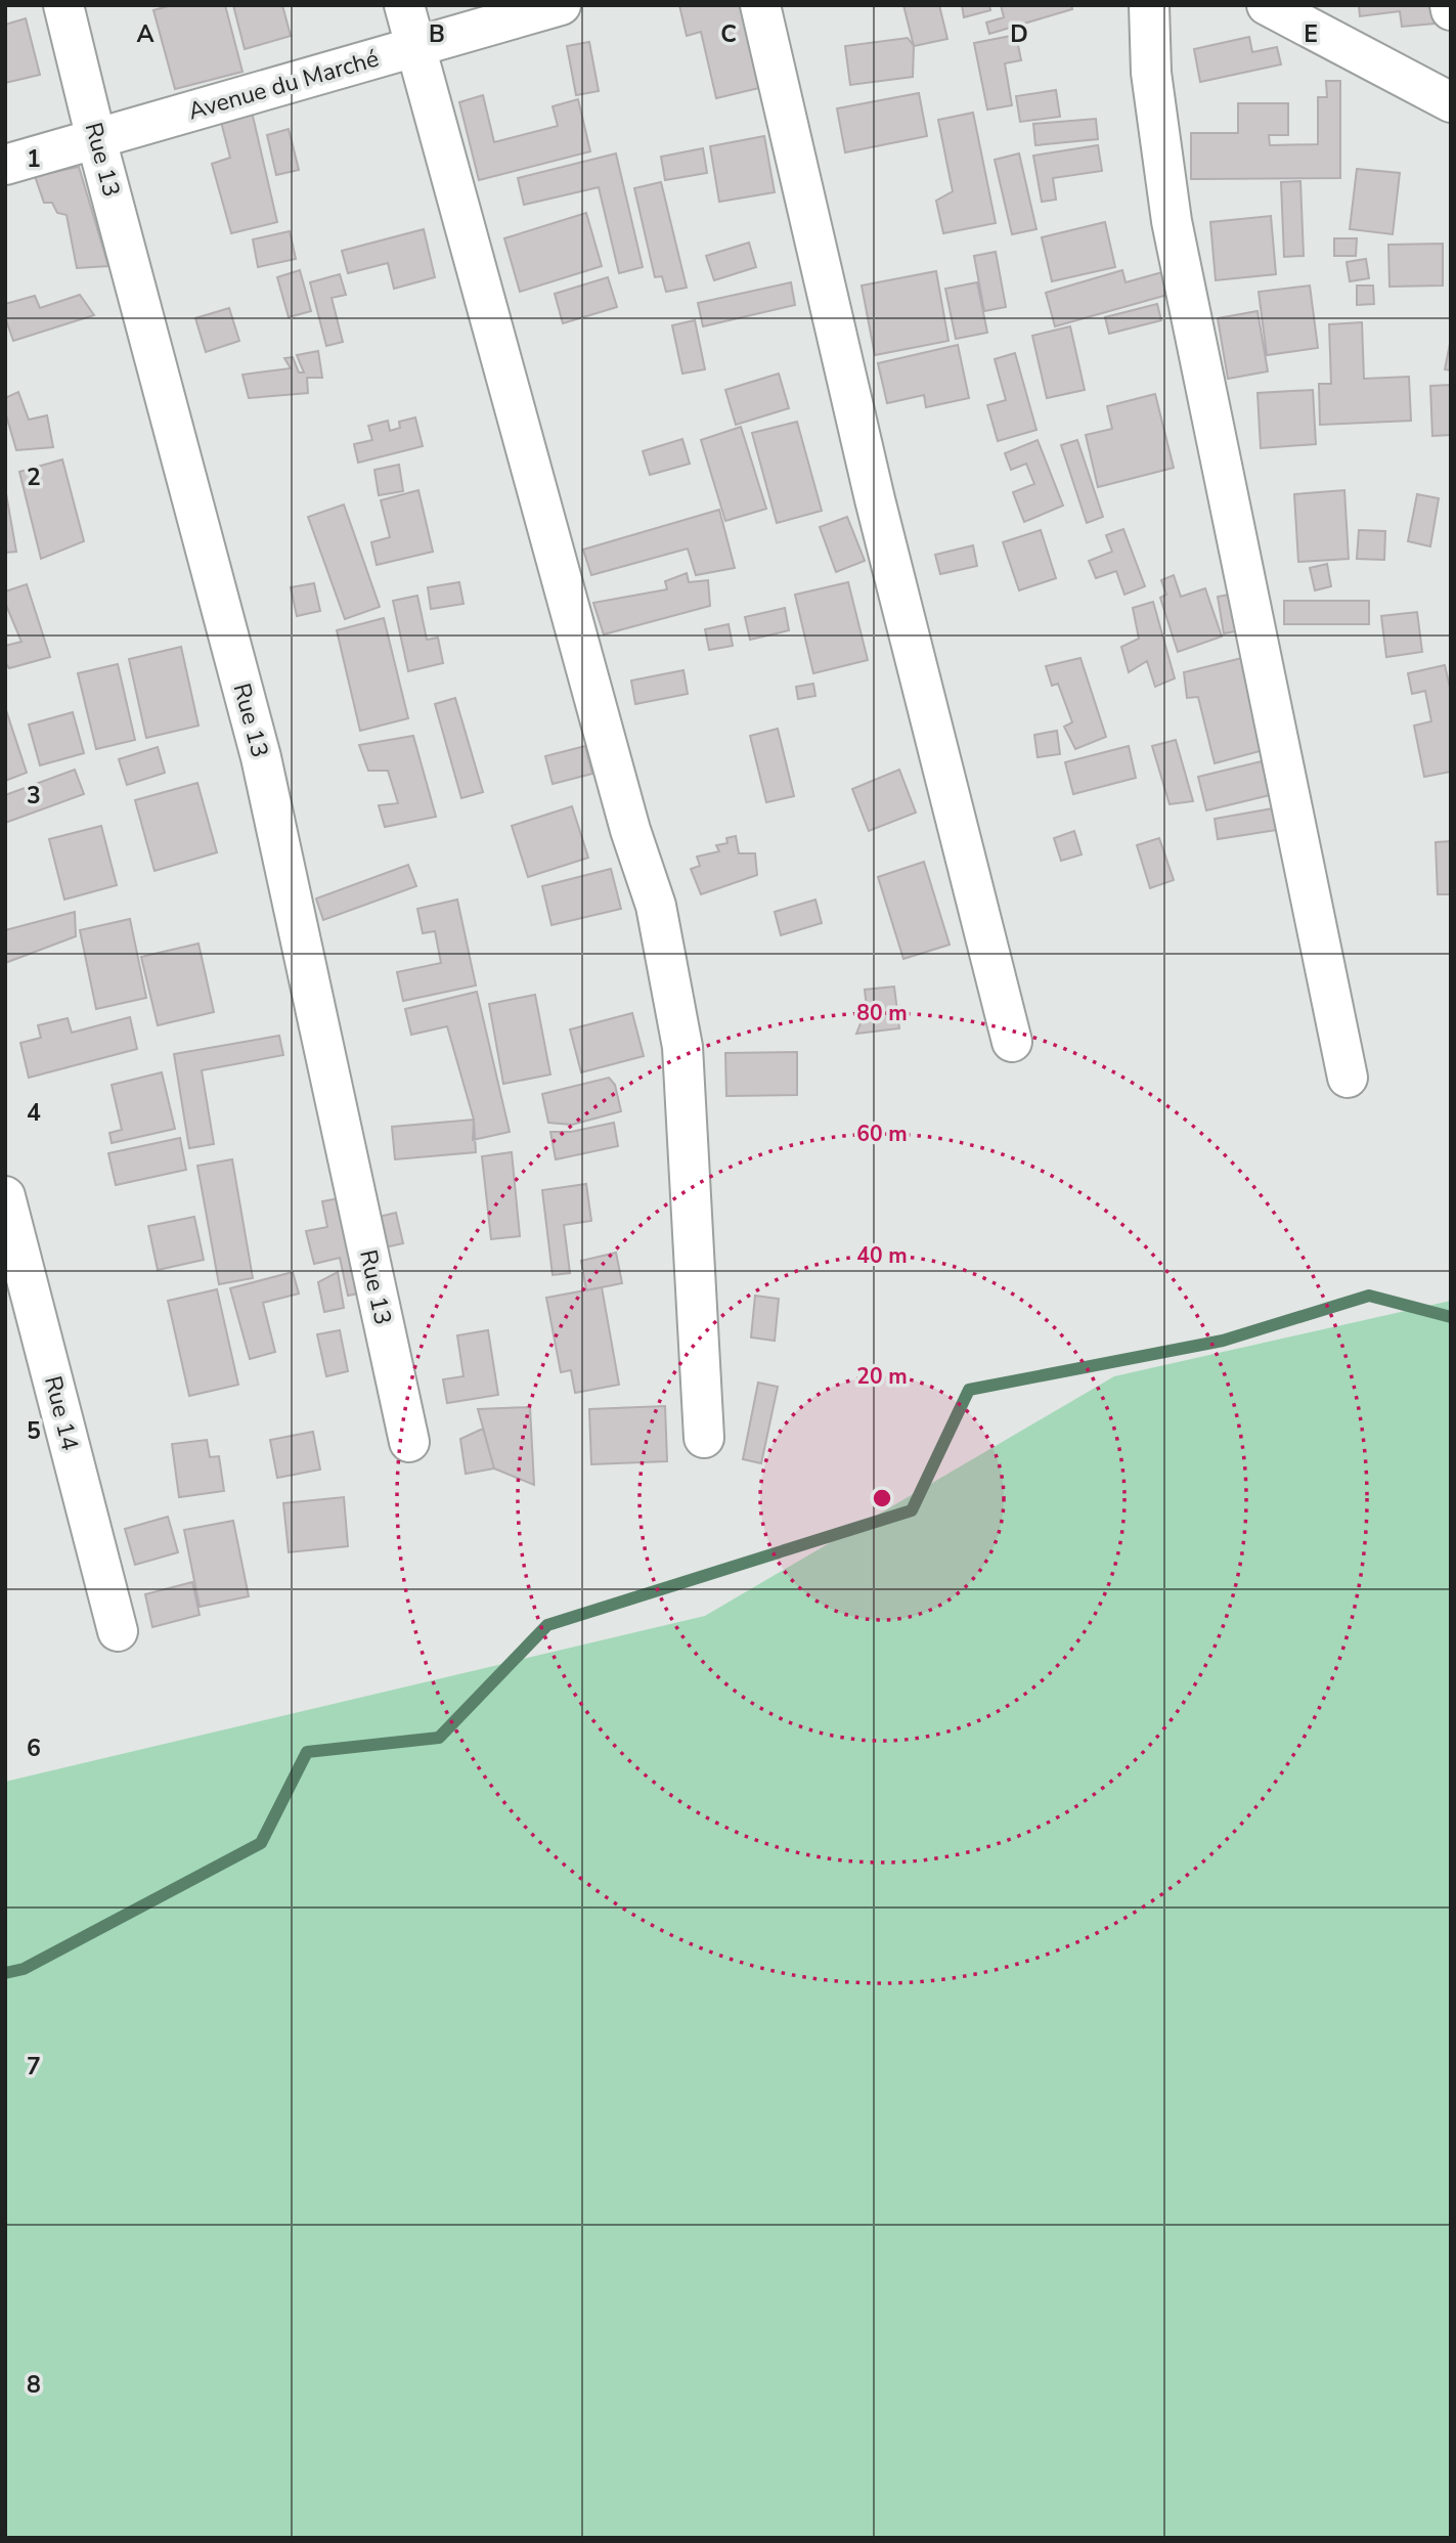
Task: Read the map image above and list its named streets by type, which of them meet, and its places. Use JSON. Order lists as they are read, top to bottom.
{
  "streets": {
    "street": ["Avenue du Marché", "Rue 13", "Rue 14"]
  },
  "crossings": [
    ["Avenue du Marché", "Rue 13"]
  ],
  "grid": {
    "columns": [
      "A",
      "B",
      "C",
      "D",
      "E"
    ],
    "rows": [
      "1",
      "2",
      "3",
      "4",
      "5",
      "6",
      "7",
      "8"
    ]
  },
  "rings": [
    "80 m",
    "60 m",
    "40 m",
    "20 m"
  ]
}
